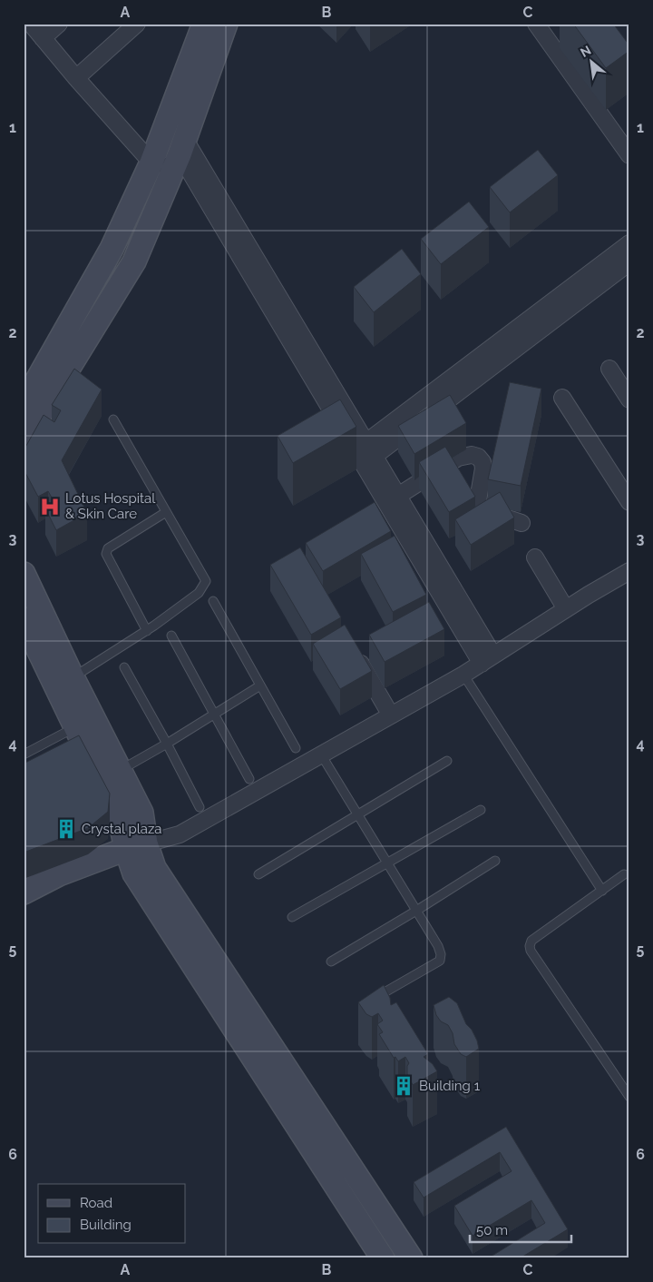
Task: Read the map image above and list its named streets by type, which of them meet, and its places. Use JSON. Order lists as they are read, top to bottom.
{
  "places": {
    "hospital": ["Lotus Hospital & Skin Care"],
    "building": ["Crystal plaza", "Building 1"]
  },
  "legend": ["Road", "Building"],
  "scale_bar": "50 m",
  "north": "top left",
  "grid": {
    "columns": ["A", "B", "C"],
    "rows": [
      "1",
      "2",
      "3",
      "4",
      "5",
      "6"
    ]
  }
}
